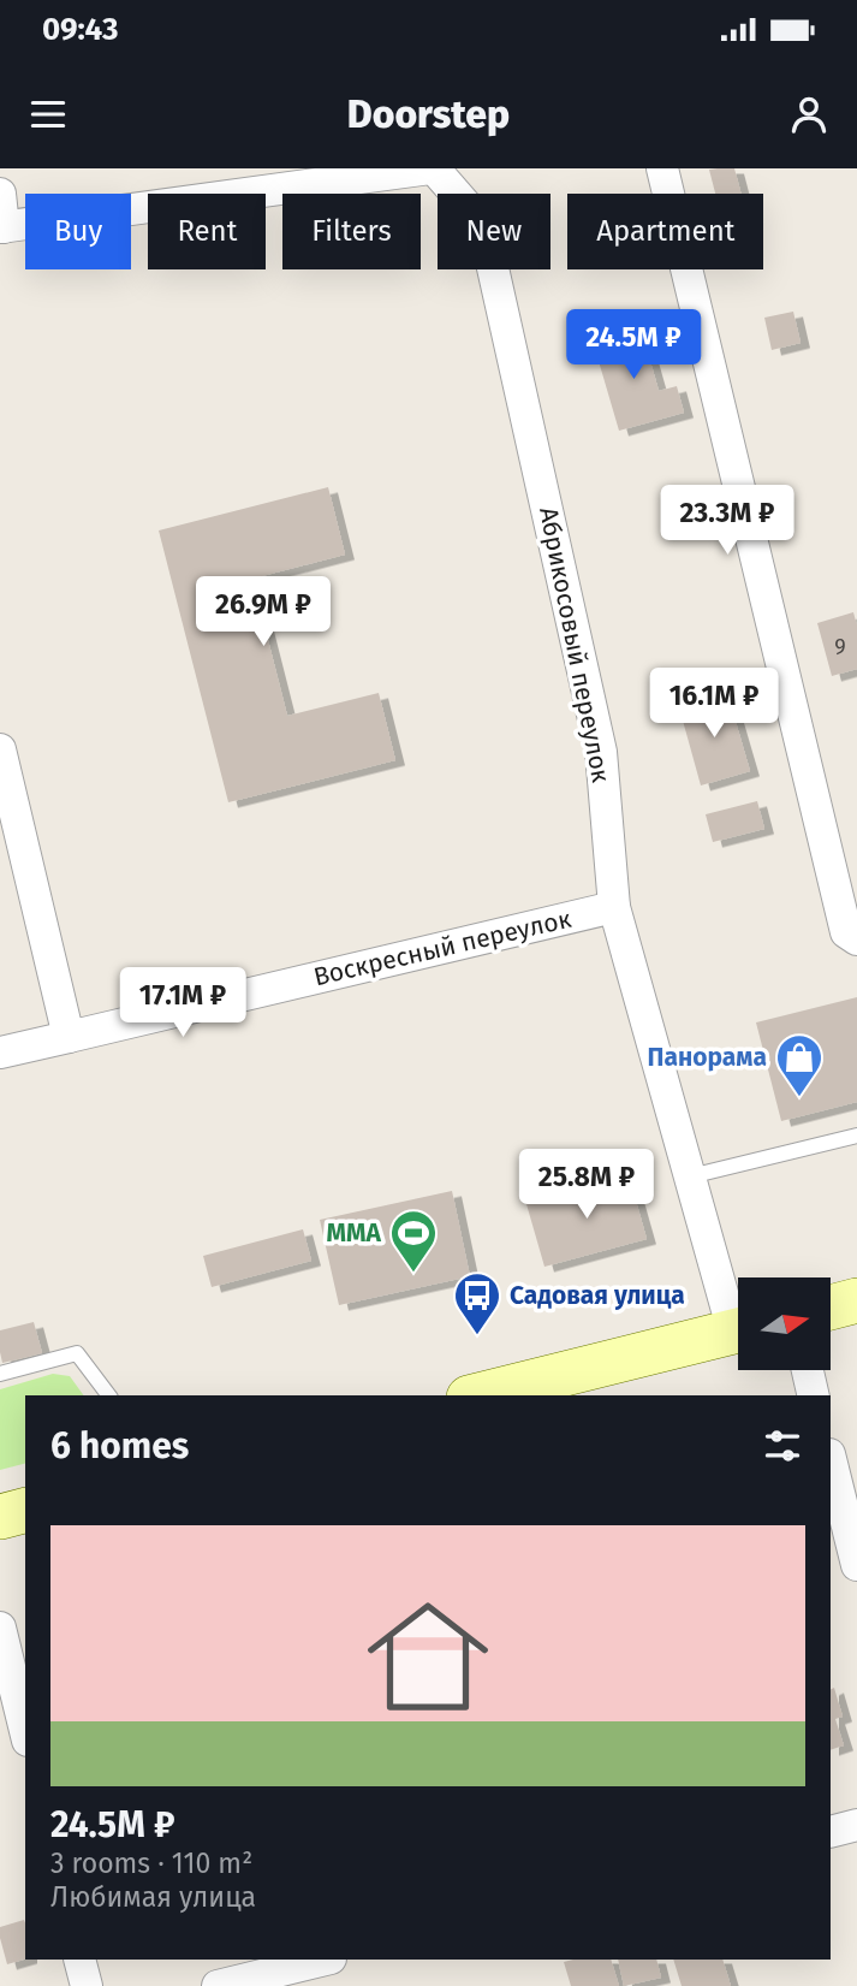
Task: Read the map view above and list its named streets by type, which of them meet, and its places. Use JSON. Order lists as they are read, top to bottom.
{
  "streets": {
    "street": ["Абрикосовый переулок", "Воскресный переулок"]
  },
  "crossings": [
    ["Абрикосовый переулок", "Воскресный переулок"]
  ],
  "places": {
    "shop": ["Панорама"],
    "sports": ["ММА"],
    "bus stop": ["Садовая улица"]
  },
  "house_numbers": ["9"],
  "north": "right",
  "page": {
    "status": "09:43",
    "header": "Doorstep",
    "chip": [
      "Buy",
      "Rent",
      "Filters",
      "New",
      "Apartment"
    ],
    "price": [
      "24.5M ₽",
      "23.3M ₽",
      "26.9M ₽",
      "16.1M ₽",
      "17.1M ₽",
      "25.8M ₽"
    ],
    "heading": "6 homes",
    "list": [
      {
        "name": "24.5M ₽",
        "note": "3 rooms · 110 m² · Любимая улица"
      }
    ]
  }
}
